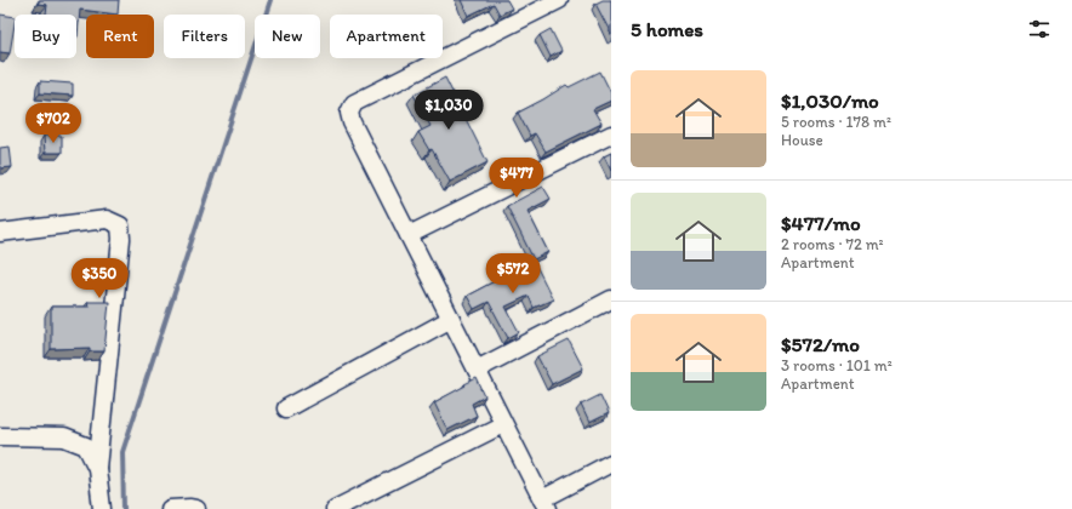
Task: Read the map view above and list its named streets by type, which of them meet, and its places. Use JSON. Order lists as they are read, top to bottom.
{
  "page": {
    "heading": "5 homes",
    "chip": [
      "Buy",
      "Rent",
      "Filters",
      "New",
      "Apartment"
    ],
    "list": [
      {
        "name": "$1,030/mo",
        "note": "5 rooms · 178 m² · House"
      },
      {
        "name": "$477/mo",
        "note": "2 rooms · 72 m² · Apartment"
      },
      {
        "name": "$572/mo",
        "note": "3 rooms · 101 m² · Apartment"
      }
    ],
    "price": [
      "$1,030",
      "$702",
      "$477",
      "$572",
      "$350"
    ]
  }
}
